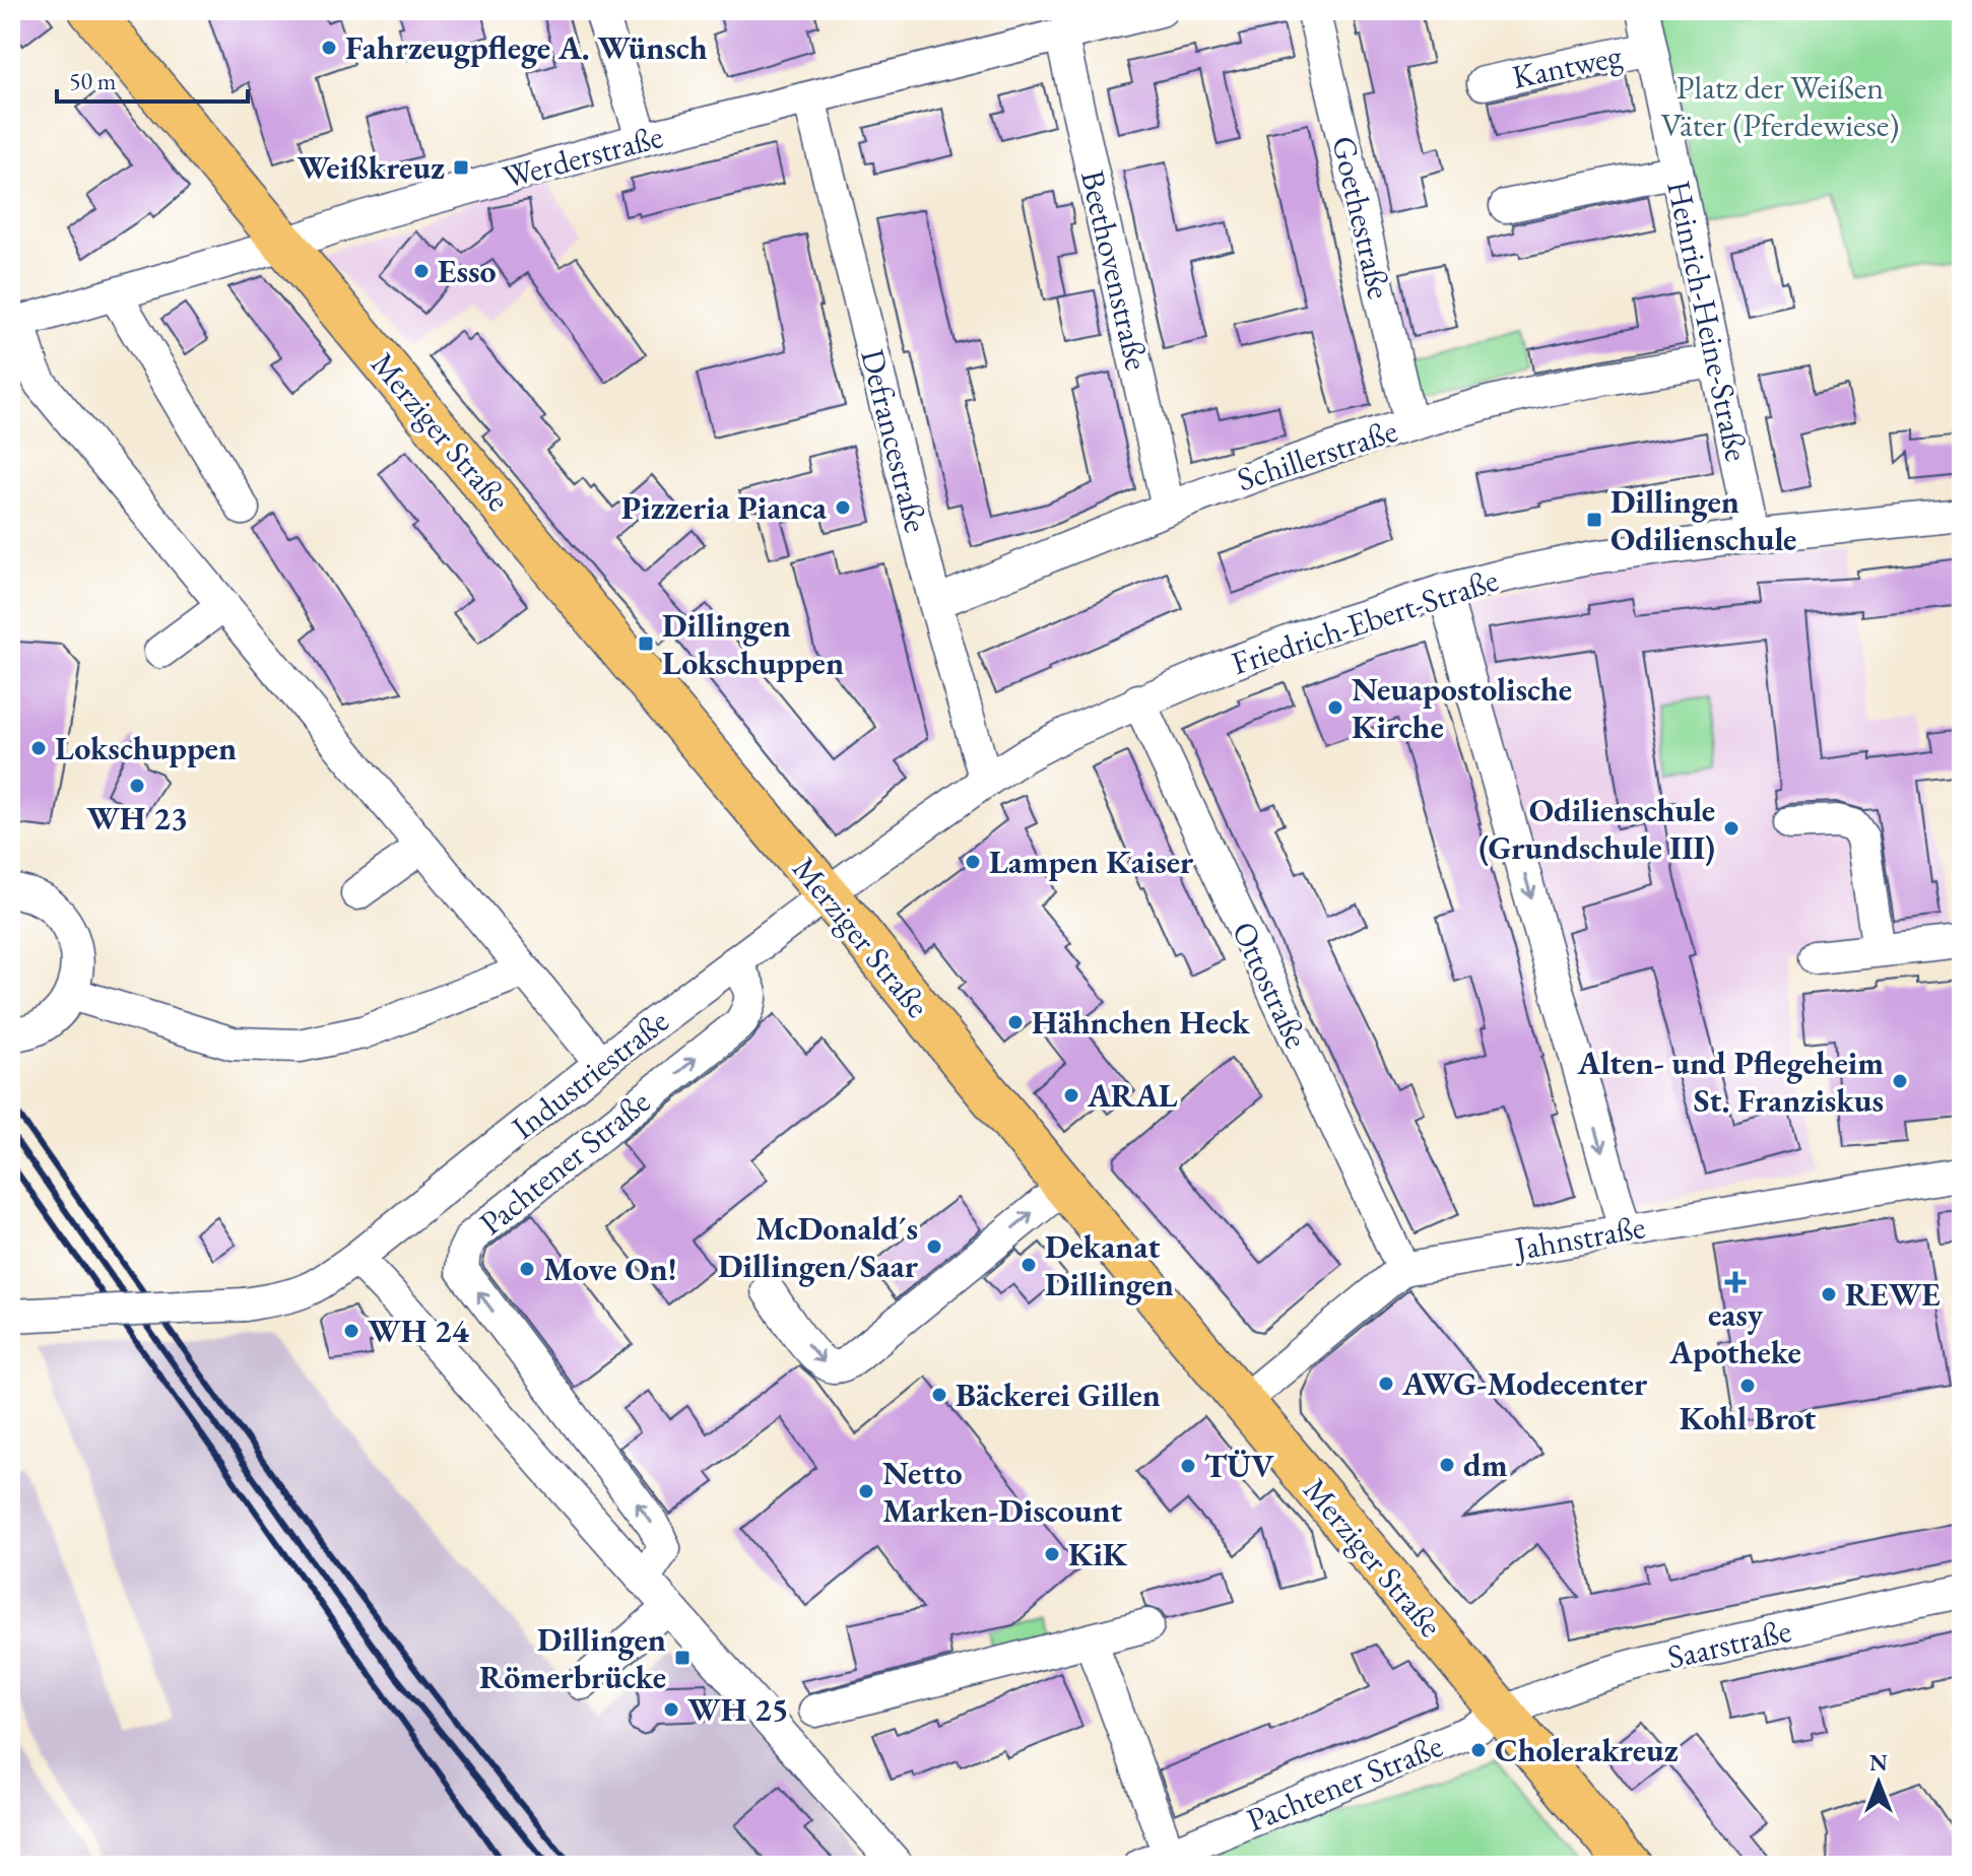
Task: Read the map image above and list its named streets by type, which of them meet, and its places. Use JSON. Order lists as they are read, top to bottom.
{
  "streets": {
    "main road": ["Merziger Straße"],
    "street": [
      "Kantweg",
      "Werderstraße",
      "Goethestraße",
      "Beethovenstraße",
      "Heinrich-Heine-Straße",
      "Defrancestraße",
      "Schillerstraße",
      "Friedrich-Ebert-Straße",
      "Ottostraße",
      "Industriestraße",
      "Pachtener Straße",
      "Jahnstraße",
      "Saarstraße"
    ]
  },
  "crossings": [
    ["Kantweg", "Heinrich-Heine-Straße"],
    ["Werderstraße", "Beethovenstraße"],
    ["Werderstraße", "Merziger Straße"],
    ["Werderstraße", "Defrancestraße"],
    ["Goethestraße", "Schillerstraße"],
    ["Beethovenstraße", "Schillerstraße"],
    ["Heinrich-Heine-Straße", "Schillerstraße"],
    ["Heinrich-Heine-Straße", "Friedrich-Ebert-Straße"],
    ["Merziger Straße", "Friedrich-Ebert-Straße"],
    ["Merziger Straße", "Industriestraße"],
    ["Merziger Straße", "Pachtener Straße"],
    ["Merziger Straße", "Jahnstraße"],
    ["Merziger Straße", "Saarstraße"],
    ["Defrancestraße", "Schillerstraße"],
    ["Defrancestraße", "Friedrich-Ebert-Straße"],
    ["Friedrich-Ebert-Straße", "Ottostraße"],
    ["Friedrich-Ebert-Straße", "Industriestraße"],
    ["Ottostraße", "Jahnstraße"],
    ["Industriestraße", "Pachtener Straße"],
    ["Pachtener Straße", "Saarstraße"]
  ],
  "parks": ["Platz der Weißen Väter (Pferdewiese)"],
  "places": {
    "other": [
      "Fahrzeugpflege A. Wünsch",
      "Esso",
      "Pizzeria Pianca",
      "Neuapostolische Kirche",
      "Lokschuppen",
      "WH 23",
      "Odilienschule (Grundschule III)",
      "Lampen Kaiser",
      "Hähnchen Heck",
      "Alten- und Pflegeheim St. Franziskus",
      "ARAL",
      "McDonald´s Dillingen/Saar",
      "Dekanat Dillingen",
      "Move On!",
      "REWE",
      "WH 24",
      "AWG-Modecenter",
      "Kohl Brot",
      "Bäckerei Gillen",
      "dm",
      "TÜV",
      "Netto Marken-Discount",
      "KiK",
      "WH 25",
      "Cholerakreuz"
    ],
    "transit": [
      "Weißkreuz",
      "Dillingen Odilienschule",
      "Dillingen Lokschuppen",
      "Dillingen Römerbrücke"
    ],
    "health": ["easy Apotheke"]
  },
  "scale_bar": "50 m",
  "north": "top"
}
